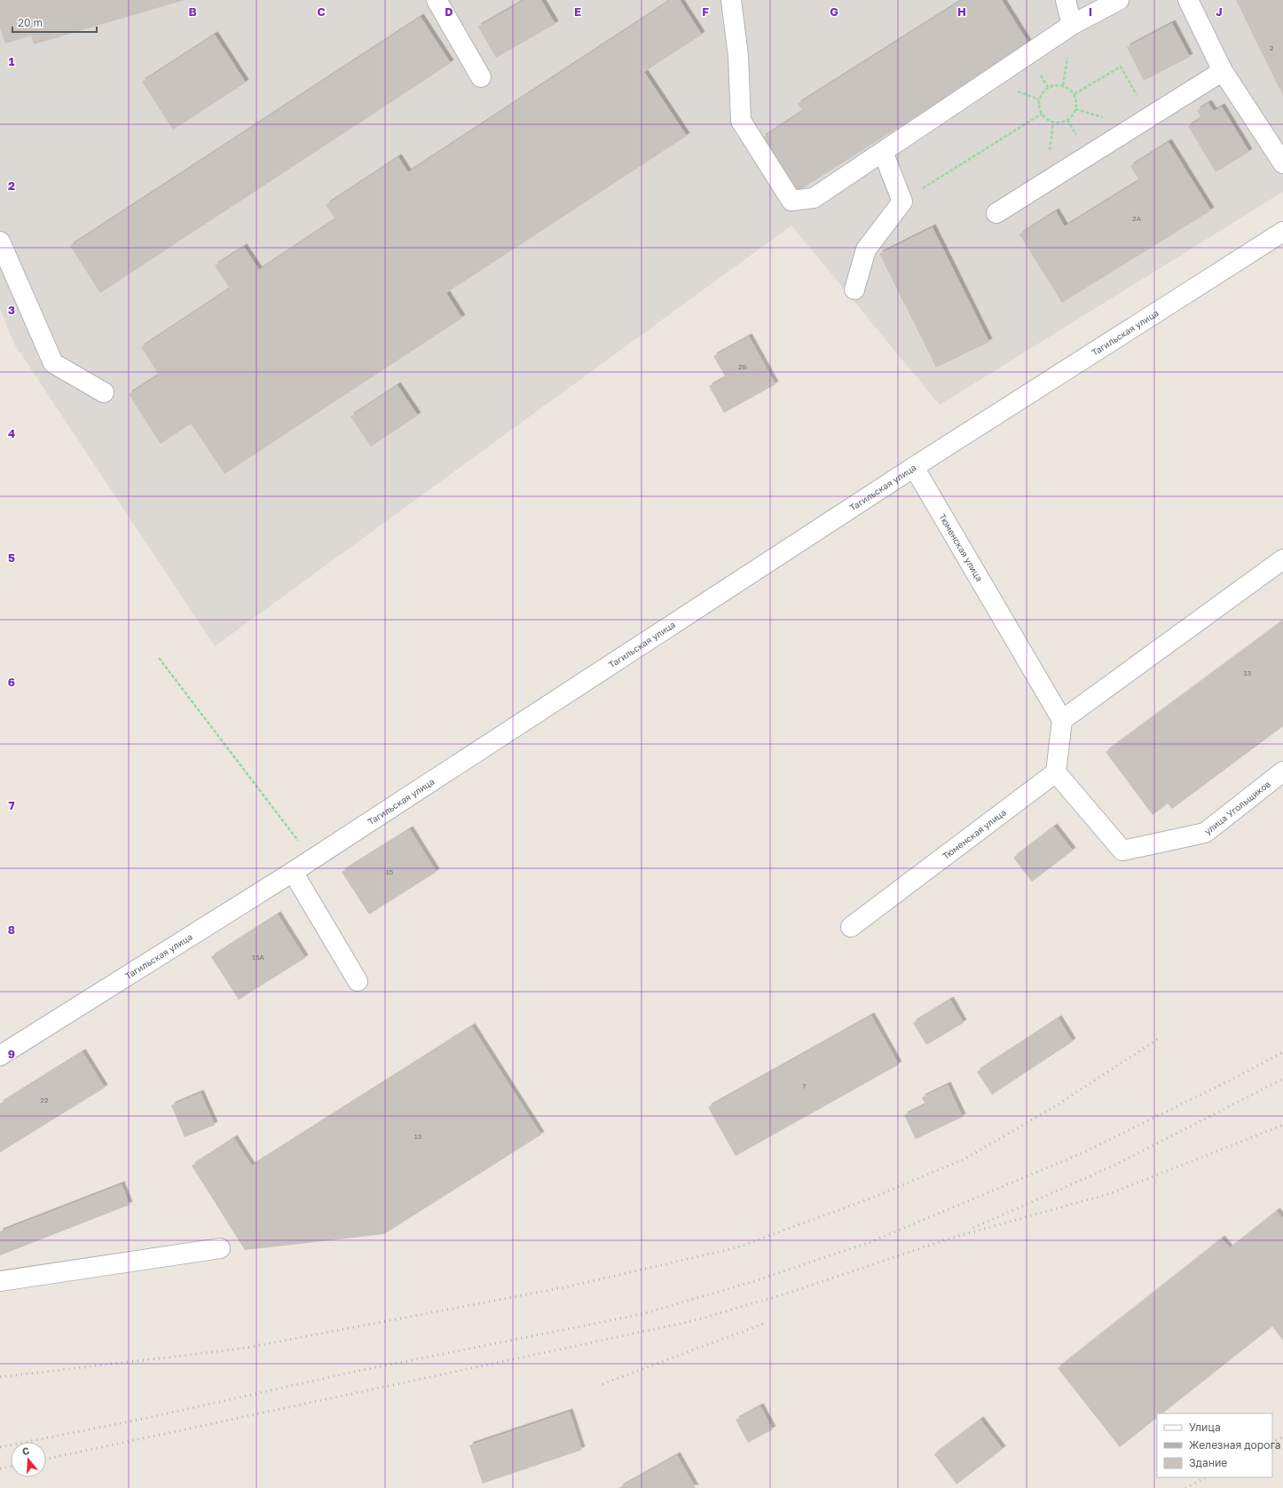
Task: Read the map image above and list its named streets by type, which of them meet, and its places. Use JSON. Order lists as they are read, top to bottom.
{
  "streets": {
    "street": ["Тагильская улица", "Тюменская улица", "улица Угольщиков"]
  },
  "crossings": [
    ["Тагильская улица", "Тюменская улица"],
    ["Тюменская улица", "улица Угольщиков"]
  ],
  "house_numbers": [
    "2",
    "2А",
    "2Б",
    "13",
    "15",
    "15А",
    "7",
    "22",
    "13"
  ],
  "legend": ["Улица", "Железная дорога", "Здание"],
  "scale_bar": "20 m",
  "north": "top",
  "grid": {
    "columns": [
      "B",
      "C",
      "D",
      "E",
      "F",
      "G",
      "H",
      "I",
      "J"
    ],
    "rows": [
      "1",
      "2",
      "3",
      "4",
      "5",
      "6",
      "7",
      "8",
      "9"
    ]
  }
}
